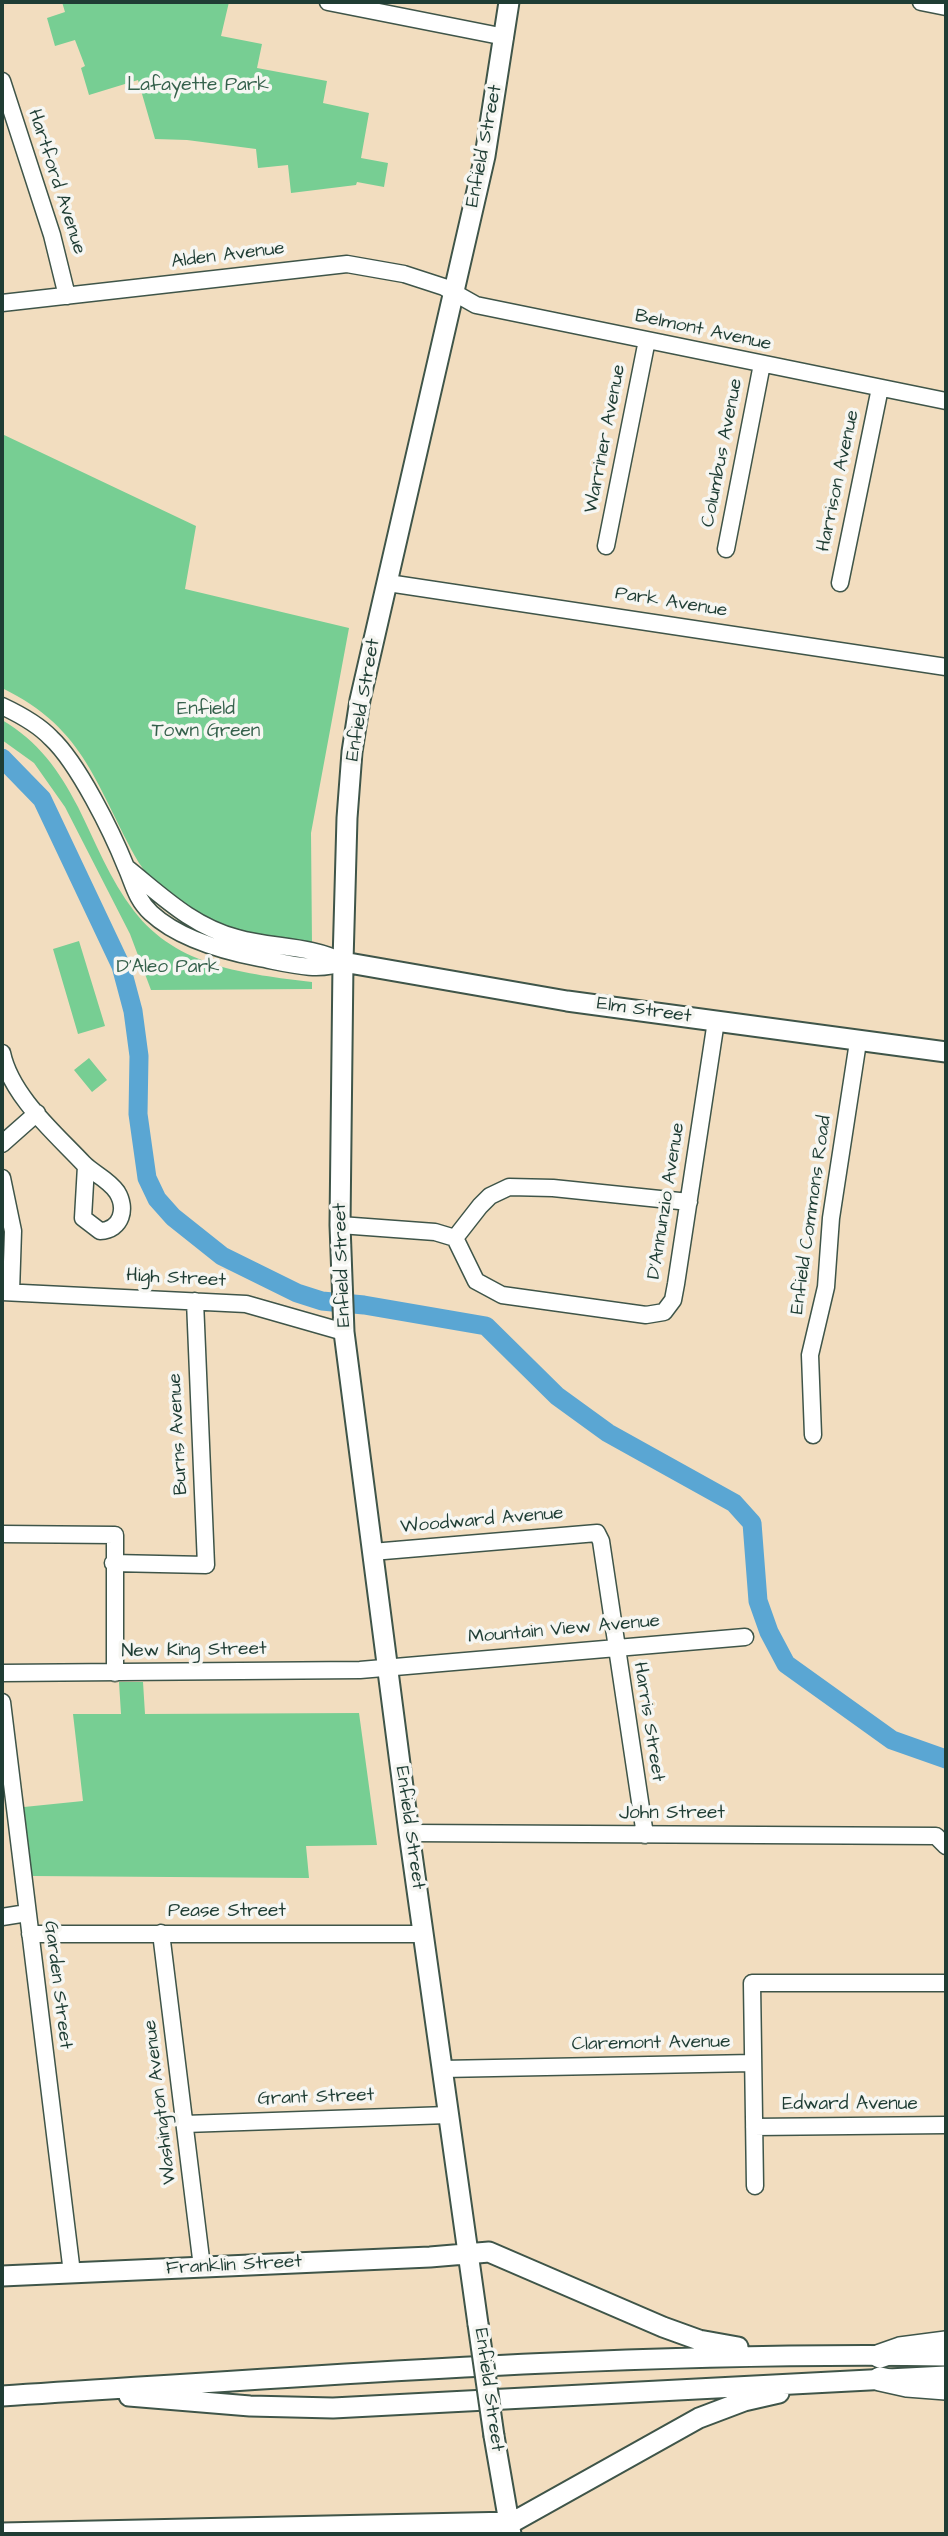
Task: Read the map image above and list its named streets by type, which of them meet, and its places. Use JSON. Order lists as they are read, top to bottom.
{
  "streets": {
    "main road": ["Enfield Street", "Elm Street", "Franklin Street"],
    "street": [
      "Hartford Avenue",
      "Alden Avenue",
      "Belmont Avenue",
      "Warriner Avenue",
      "Columbus Avenue",
      "Harrison Avenue",
      "Park Avenue",
      "D'Annunzio Avenue",
      "Enfield Commons Road",
      "High Street",
      "Burns Avenue",
      "Woodward Avenue",
      "Mountain View Avenue",
      "New King Street",
      "Harris Street",
      "John Street",
      "Pease Street",
      "Garden Street",
      "Claremont Avenue",
      "Grant Street",
      "Washington Avenue",
      "Edward Avenue"
    ]
  },
  "crossings": [
    ["Enfield Street", "Alden Avenue"],
    ["Enfield Street", "Belmont Avenue"],
    ["Enfield Street", "Park Avenue"],
    ["Enfield Street", "Elm Street"],
    ["Enfield Street", "High Street"],
    ["Enfield Street", "Woodward Avenue"],
    ["Enfield Street", "Mountain View Avenue"],
    ["Enfield Street", "New King Street"],
    ["Enfield Street", "John Street"],
    ["Enfield Street", "Pease Street"],
    ["Enfield Street", "Claremont Avenue"],
    ["Enfield Street", "Grant Street"],
    ["Enfield Street", "Franklin Street"],
    ["Hartford Avenue", "Alden Avenue"],
    ["Alden Avenue", "Belmont Avenue"],
    ["Belmont Avenue", "Warriner Avenue"],
    ["Belmont Avenue", "Columbus Avenue"],
    ["Belmont Avenue", "Harrison Avenue"],
    ["Elm Street", "D'Annunzio Avenue"],
    ["Elm Street", "Enfield Commons Road"],
    ["High Street", "Burns Avenue"],
    ["Woodward Avenue", "Harris Street"],
    ["Mountain View Avenue", "New King Street"],
    ["Mountain View Avenue", "Harris Street"],
    ["Harris Street", "John Street"],
    ["Pease Street", "Garden Street"],
    ["Pease Street", "Washington Avenue"],
    ["Garden Street", "Franklin Street"],
    ["Grant Street", "Washington Avenue"],
    ["Washington Avenue", "Franklin Street"]
  ],
  "parks": ["Lafayette Park", "Enfield Town Green", "D'Aleo Park"]
}
